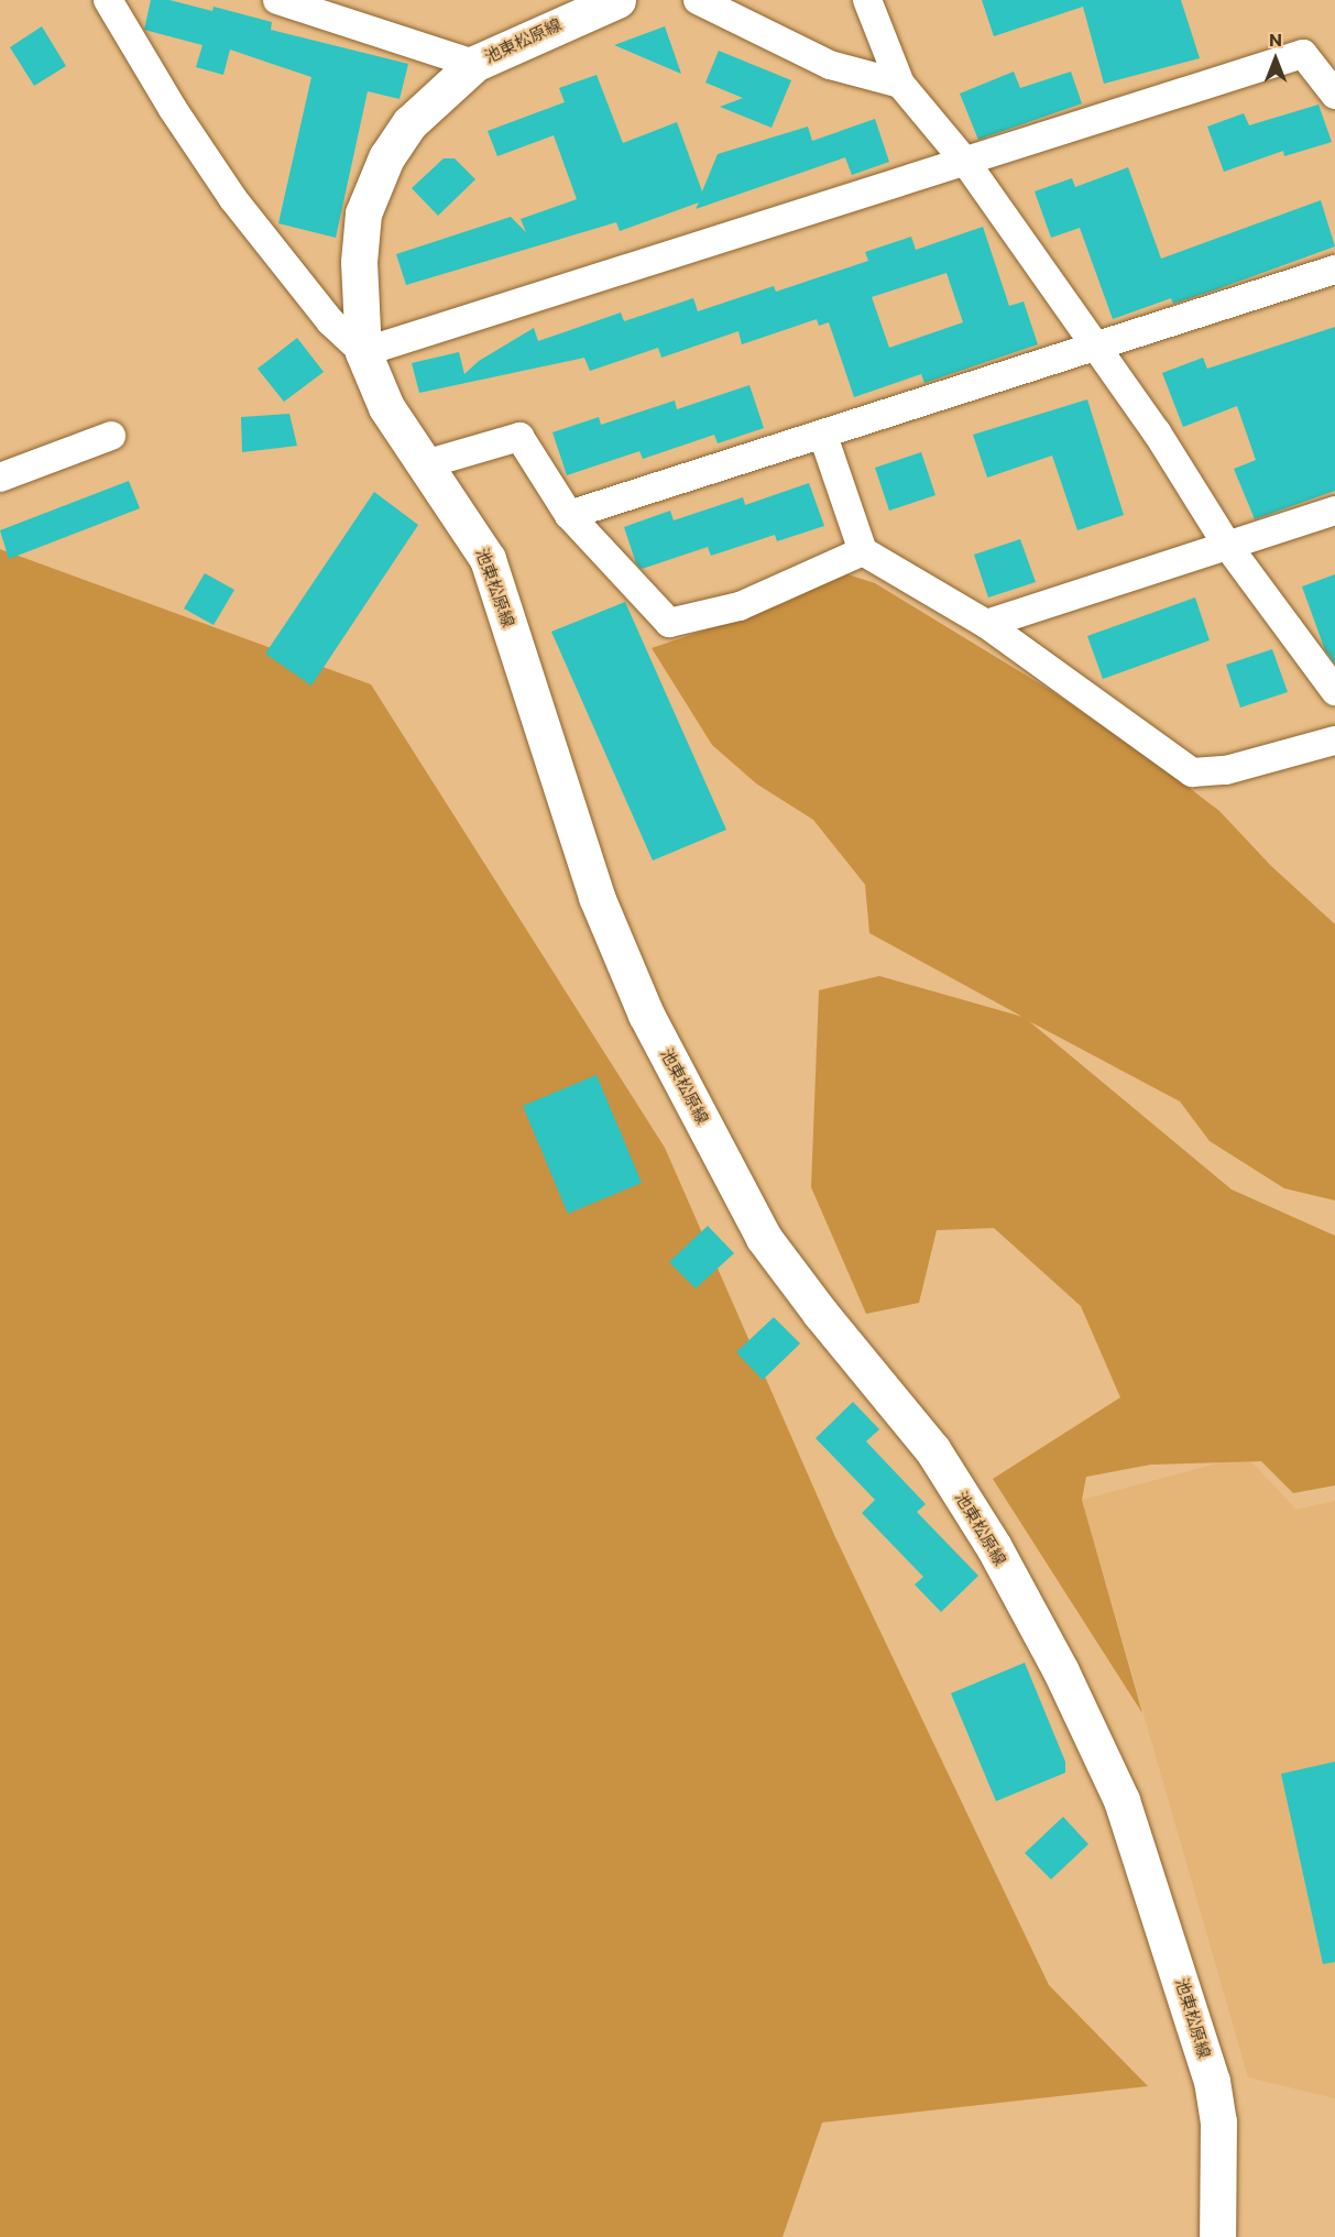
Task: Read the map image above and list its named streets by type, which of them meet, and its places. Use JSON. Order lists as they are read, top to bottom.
{
  "streets": {
    "main road": ["池東松原線"]
  },
  "north": "top"
}
